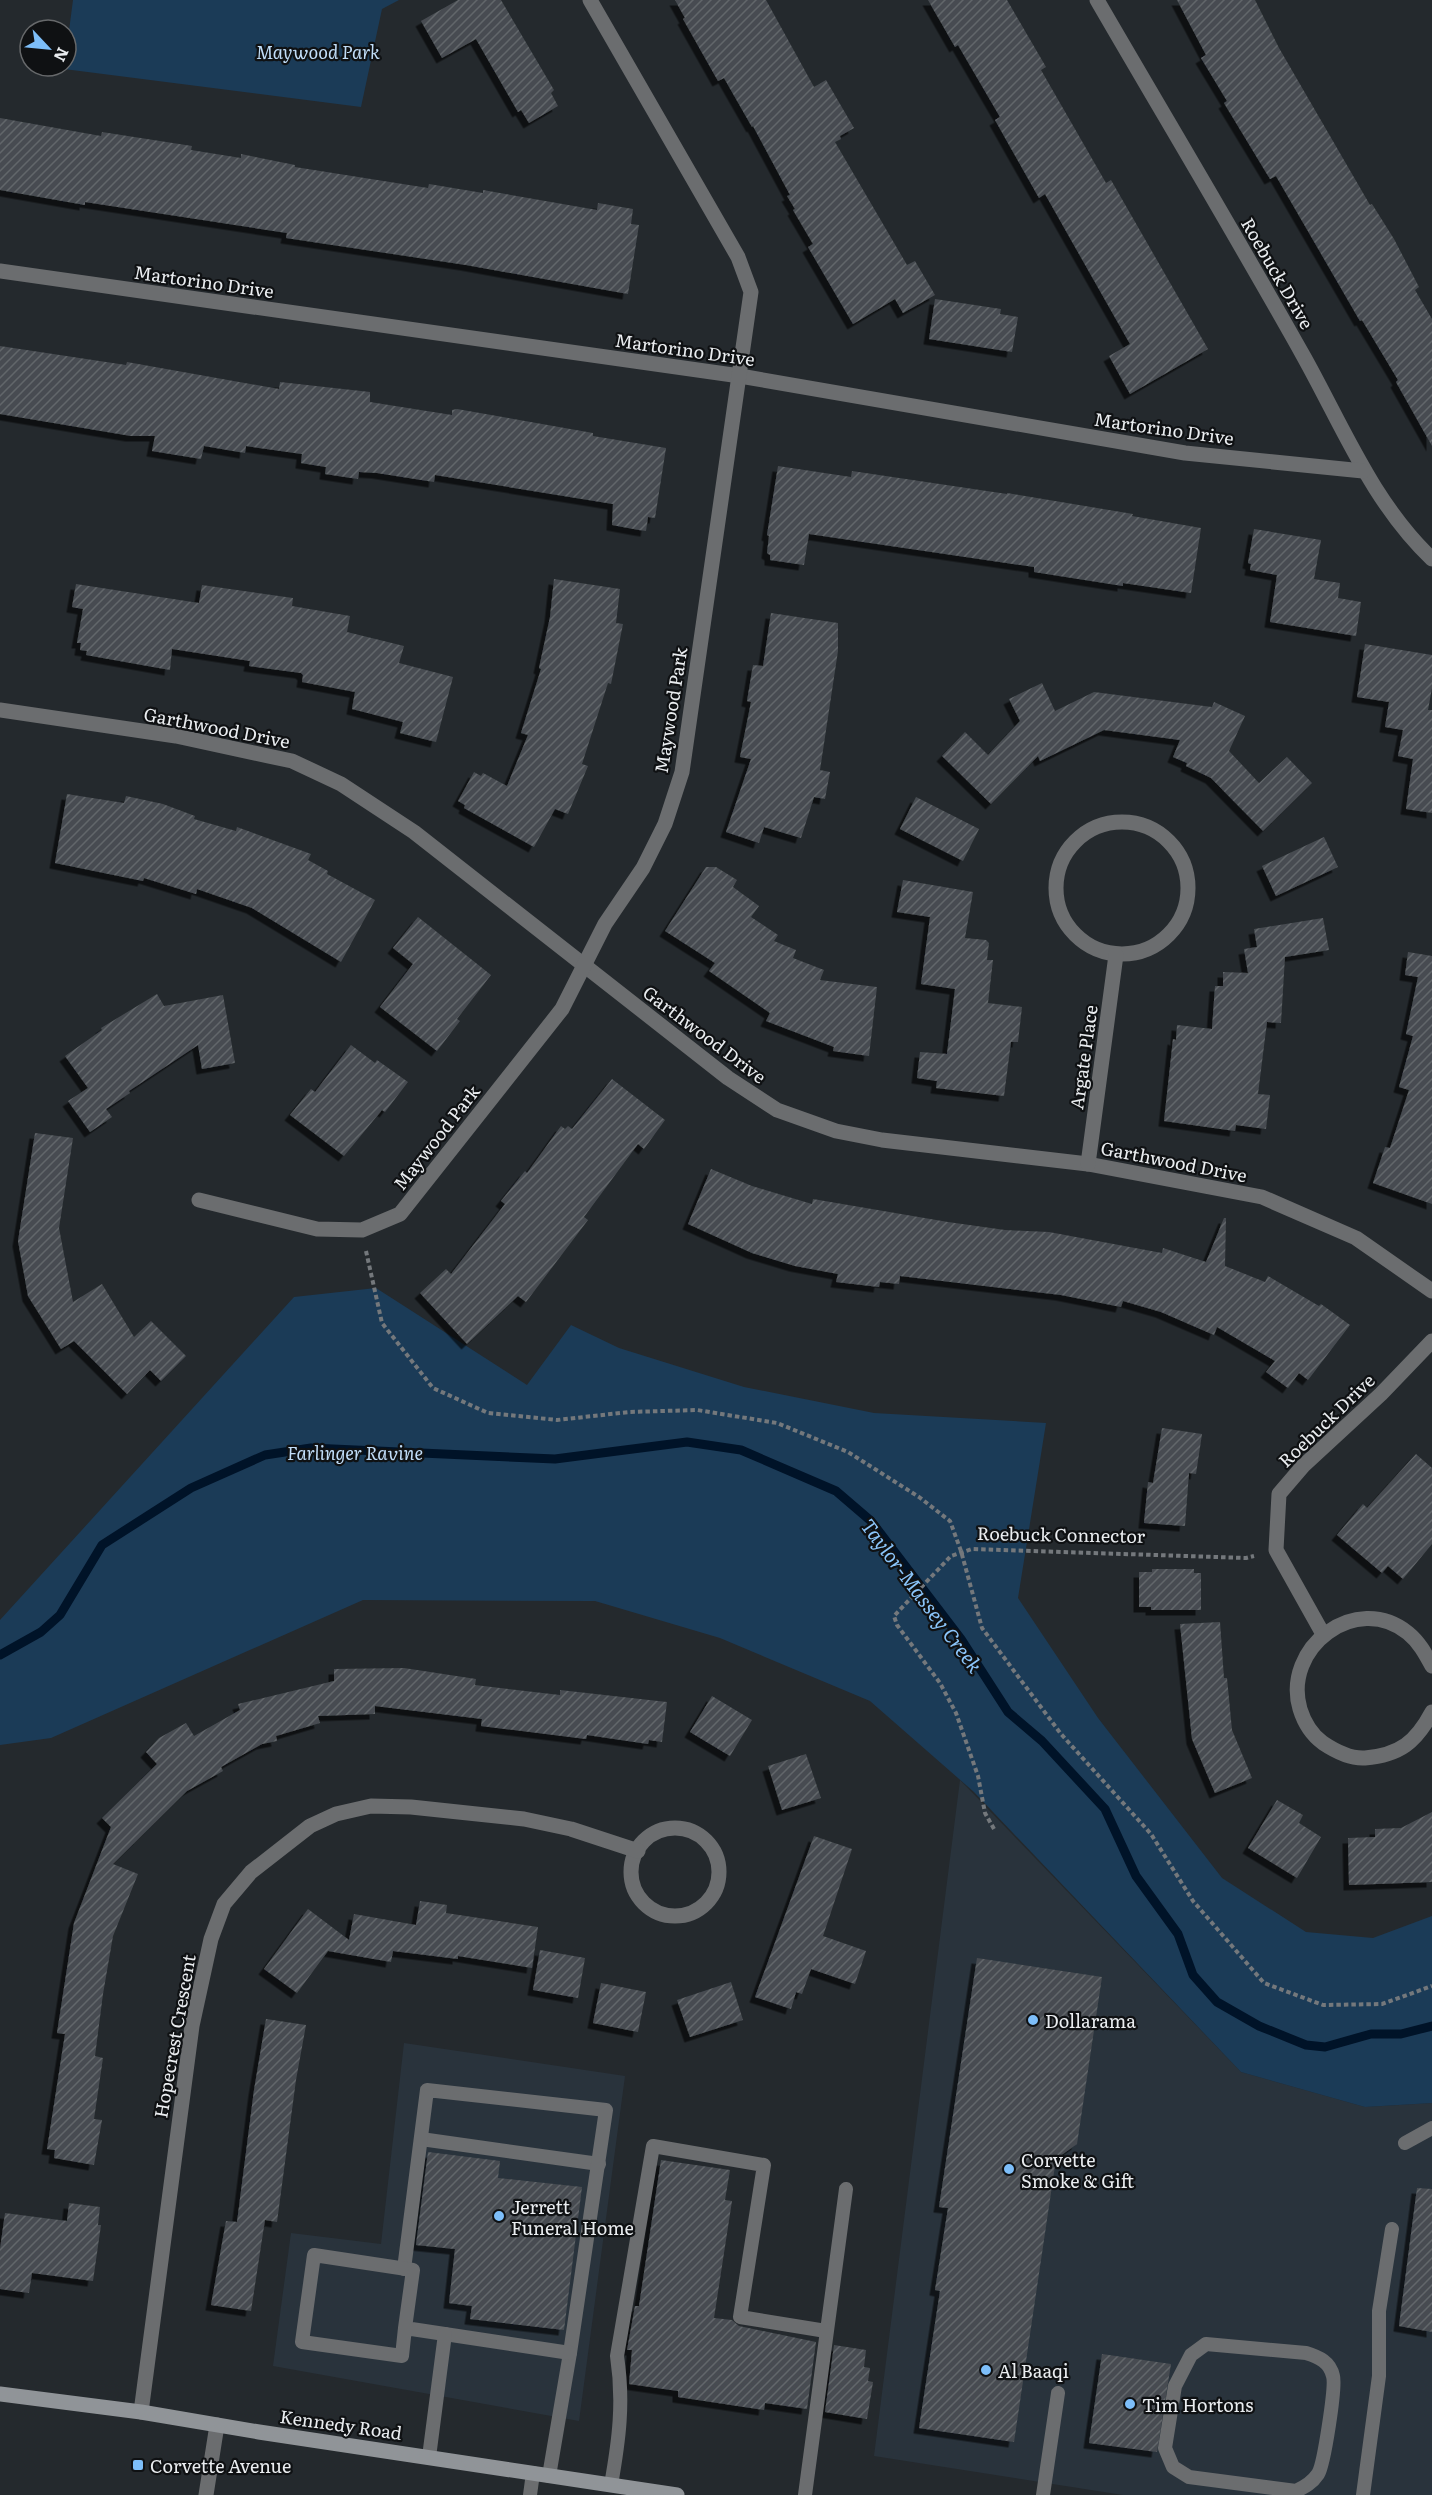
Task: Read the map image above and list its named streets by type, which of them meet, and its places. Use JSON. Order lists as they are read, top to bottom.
{
  "streets": {
    "main road": ["Kennedy Road"],
    "street": [
      "Roebuck Drive",
      "Martorino Drive",
      "Maywood Park",
      "Garthwood Drive",
      "Argate Place",
      "Hopecrest Crescent"
    ],
    "path": ["Roebuck Connector"]
  },
  "crossings": [
    ["Roebuck Drive", "Martorino Drive"],
    ["Roebuck Drive", "Roebuck Connector"],
    ["Martorino Drive", "Maywood Park"],
    ["Maywood Park", "Garthwood Drive"],
    ["Garthwood Drive", "Argate Place"],
    ["Hopecrest Crescent", "Kennedy Road"]
  ],
  "water": ["Taylor-Massey Creek"],
  "parks": ["Maywood Park", "Farlinger Ravine"],
  "places": {
    "other": [
      "Dollarama",
      "Corvette Smoke & Gift",
      "Jerrett Funeral Home",
      "Al Baaqi",
      "Tim Hortons"
    ],
    "transit": ["Corvette Avenue"]
  },
  "north": "bottom right"
}
